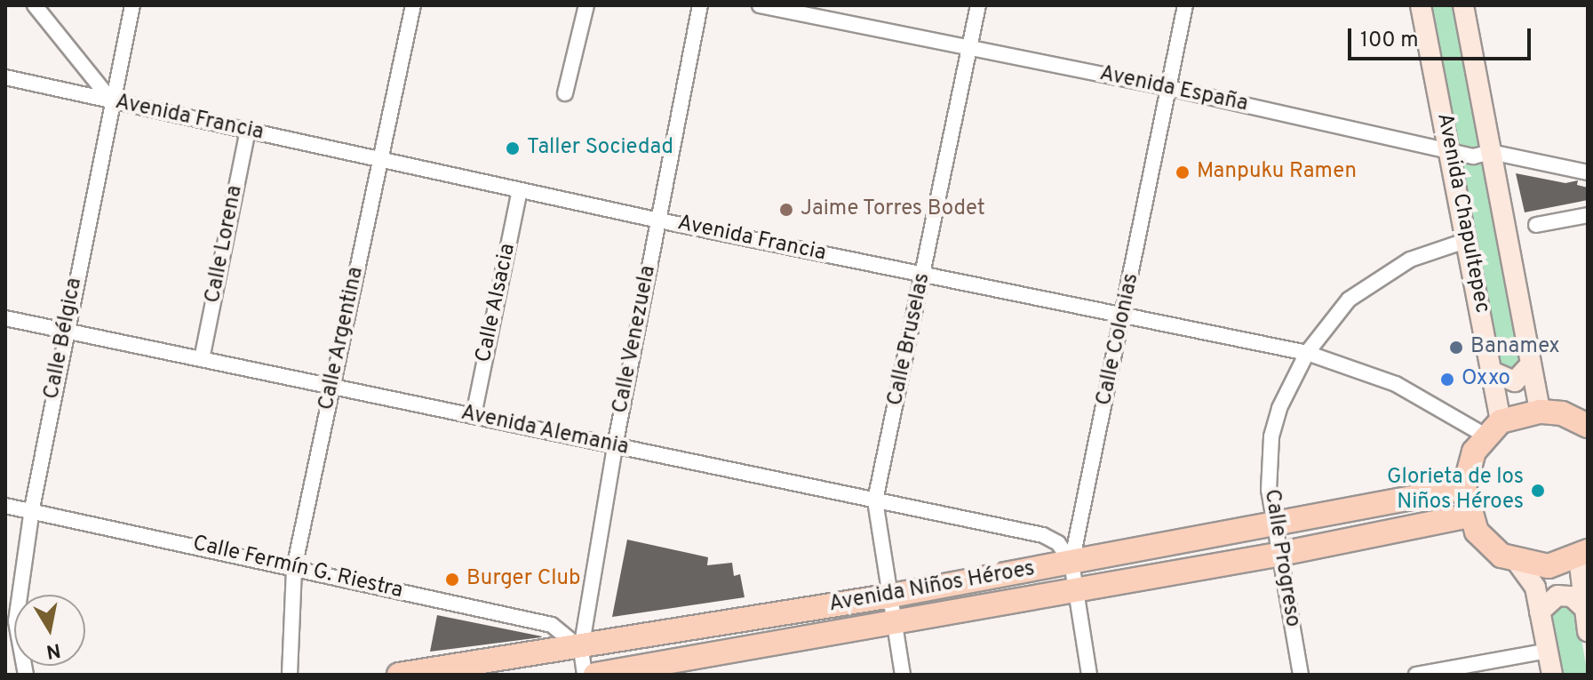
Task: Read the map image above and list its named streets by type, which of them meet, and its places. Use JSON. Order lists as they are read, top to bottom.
{
  "streets": {
    "main road": ["Avenida Niños Héroes"],
    "street": [
      "Avenida España",
      "Avenida Francia",
      "Avenida Chapultepec",
      "Calle Lorena",
      "Calle Alsacia",
      "Calle Bélgica",
      "Calle Argentina",
      "Calle Venezuela",
      "Calle Bruselas",
      "Calle Colonias",
      "Avenida Alemania",
      "Calle Progreso",
      "Calle Fermín G. Riestra"
    ]
  },
  "crossings": [
    ["Avenida España", "Avenida Chapultepec"],
    ["Avenida España", "Calle Bruselas"],
    ["Avenida España", "Calle Colonias"],
    ["Avenida Francia", "Avenida Chapultepec"],
    ["Avenida Francia", "Calle Lorena"],
    ["Avenida Francia", "Calle Alsacia"],
    ["Avenida Francia", "Calle Bélgica"],
    ["Avenida Francia", "Calle Argentina"],
    ["Avenida Francia", "Calle Venezuela"],
    ["Avenida Francia", "Calle Bruselas"],
    ["Avenida Francia", "Calle Colonias"],
    ["Avenida Francia", "Calle Progreso"],
    ["Avenida Chapultepec", "Calle Progreso"],
    ["Calle Lorena", "Avenida Alemania"],
    ["Calle Alsacia", "Avenida Alemania"],
    ["Calle Bélgica", "Avenida Alemania"],
    ["Calle Bélgica", "Calle Fermín G. Riestra"],
    ["Calle Argentina", "Avenida Alemania"],
    ["Calle Argentina", "Calle Fermín G. Riestra"],
    ["Calle Venezuela", "Avenida Alemania"],
    ["Calle Venezuela", "Calle Fermín G. Riestra"],
    ["Calle Venezuela", "Avenida Niños Héroes"],
    ["Calle Bruselas", "Avenida Alemania"],
    ["Calle Bruselas", "Avenida Niños Héroes"],
    ["Calle Colonias", "Avenida Alemania"],
    ["Calle Colonias", "Avenida Niños Héroes"],
    ["Avenida Alemania", "Avenida Niños Héroes"],
    ["Calle Progreso", "Avenida Niños Héroes"],
    ["Calle Fermín G. Riestra", "Avenida Niños Héroes"]
  ],
  "places": [
    "Taller Sociedad",
    "Manpuku Ramen",
    "Jaime Torres Bodet",
    "Banamex",
    "Oxxo",
    "Glorieta de los Niños Héroes",
    "Burger Club"
  ],
  "scale_bar": "100 m",
  "north": "bottom"
}
